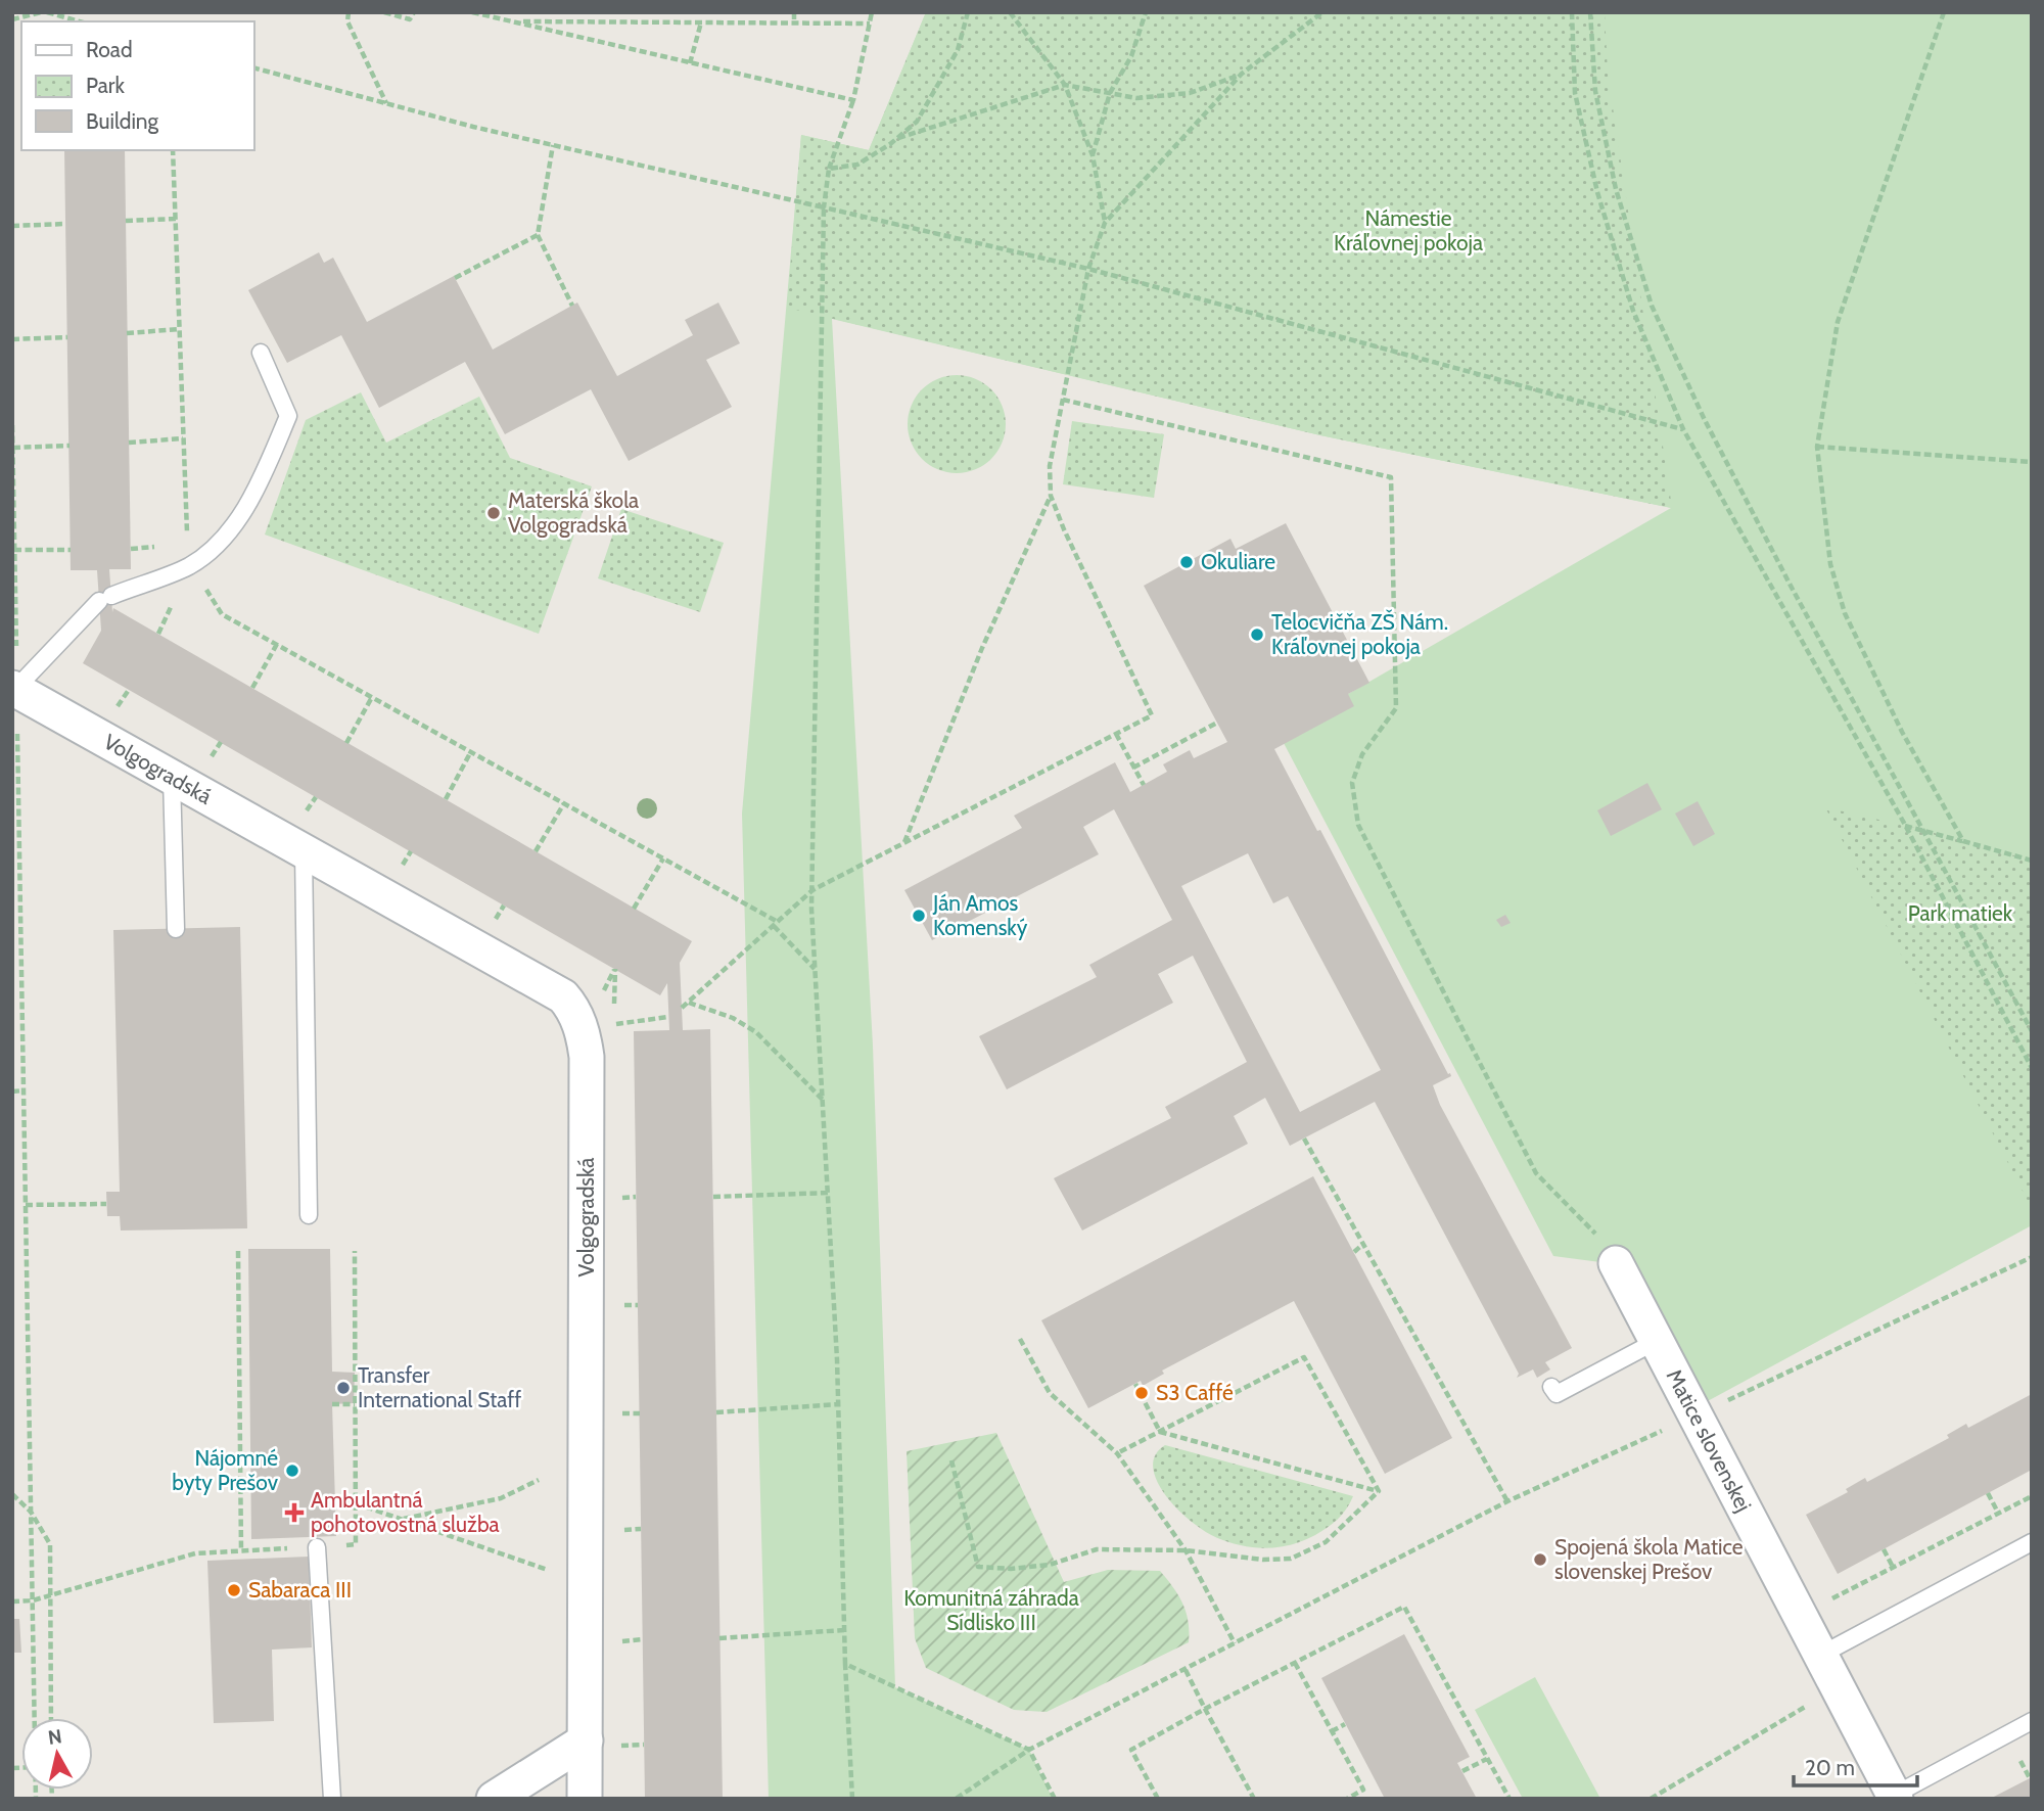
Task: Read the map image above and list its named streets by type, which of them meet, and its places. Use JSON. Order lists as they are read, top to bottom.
{
  "streets": {
    "street": ["Volgogradská", "Matice slovenskej"]
  },
  "parks": ["Námestie Kráľovnej pokoja", "Park matiek", "Komunitná záhrada Sídlisko III"],
  "places": {
    "other": [
      "Materská škola Volgogradská",
      "Okuliare",
      "Telocvičňa ZŠ Nám. Kráľovnej pokoja",
      "Ján Amos Komenský",
      "Transfer International Staff",
      "S3 Caffé",
      "Nájomné byty Prešov",
      "Spojená škola Matice slovenskej Prešov",
      "Sabaraca III"
    ],
    "health": ["Ambulantná pohotovostná služba"]
  },
  "legend": ["Road", "Park", "Building"],
  "scale_bar": "20 m",
  "north": "top"
}
